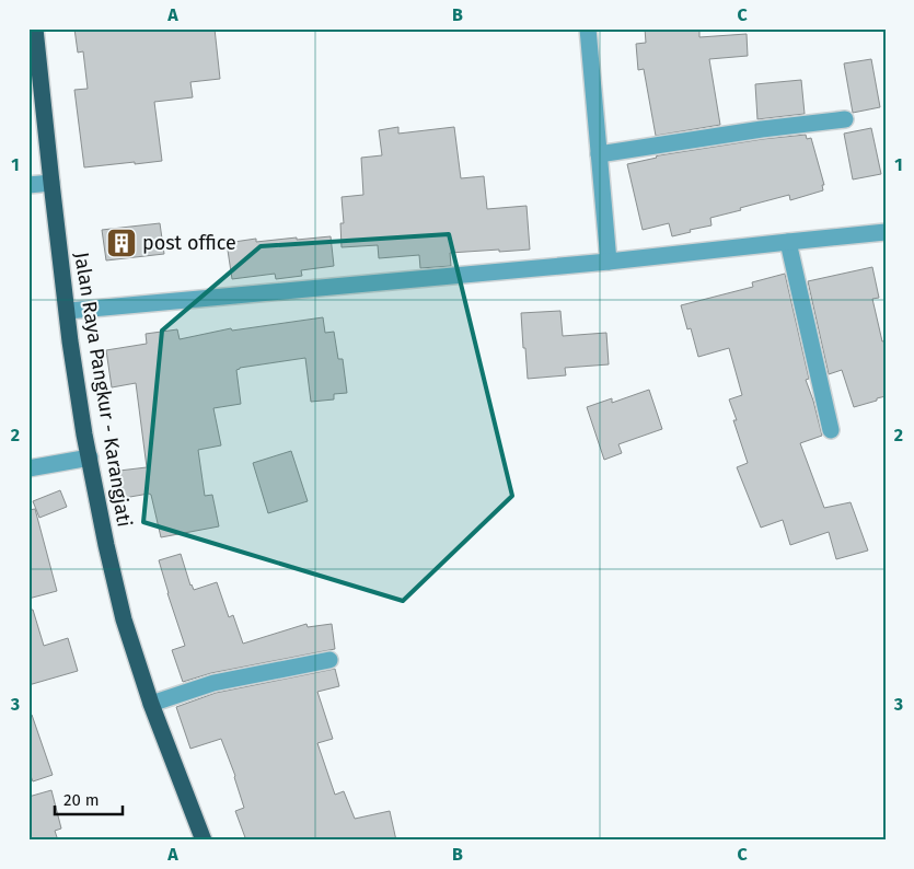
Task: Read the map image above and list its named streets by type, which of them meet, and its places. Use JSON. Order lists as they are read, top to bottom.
{
  "streets": {
    "main road": ["Jalan Raya Pangkur - Karangjati"]
  },
  "places": {
    "building": ["post office"]
  },
  "scale_bar": "20 m",
  "grid": {
    "columns": ["A", "B", "C"],
    "rows": ["1", "2", "3"]
  }
}
